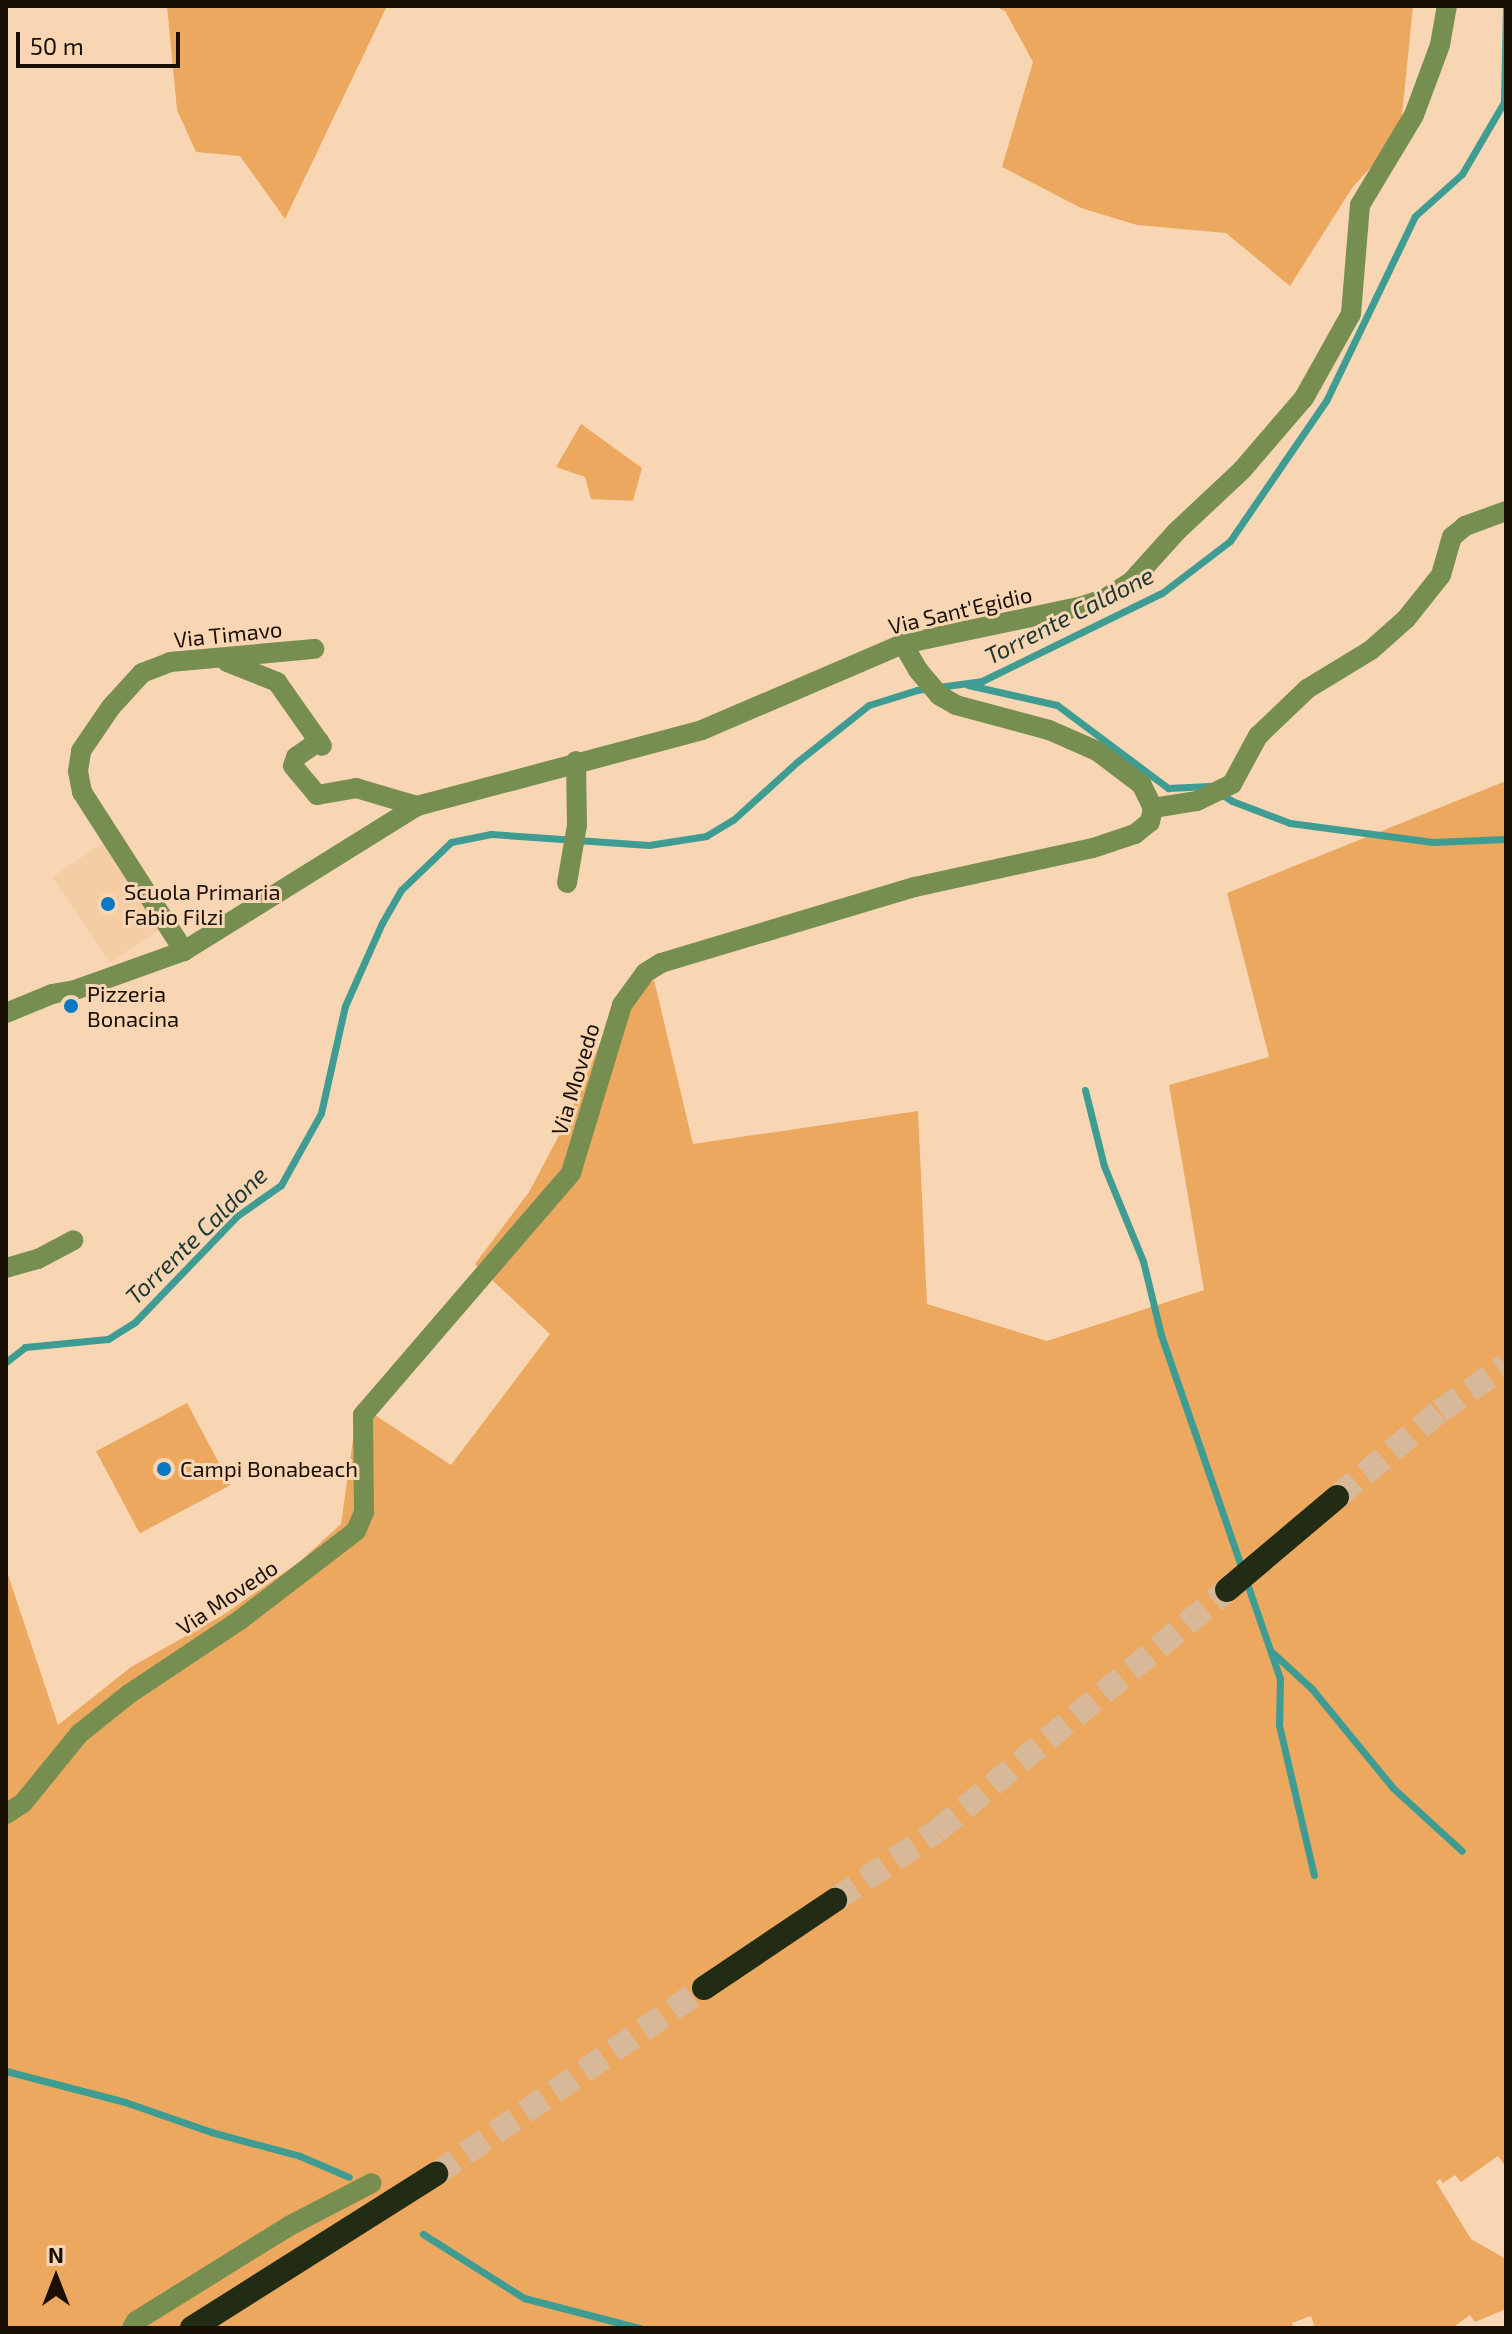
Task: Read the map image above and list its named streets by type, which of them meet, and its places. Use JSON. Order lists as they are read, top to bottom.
{
  "streets": {
    "street": ["Via Sant'Egidio", "Via Timavo", "Via Movedo"]
  },
  "crossings": [
    ["Via Sant'Egidio", "Via Timavo"]
  ],
  "water": ["Torrente Caldone"],
  "places": ["Scuola Primaria Fabio Filzi", "Pizzeria Bonacina", "Campi Bonabeach"],
  "scale_bar": "50 m",
  "north": "top"
}
